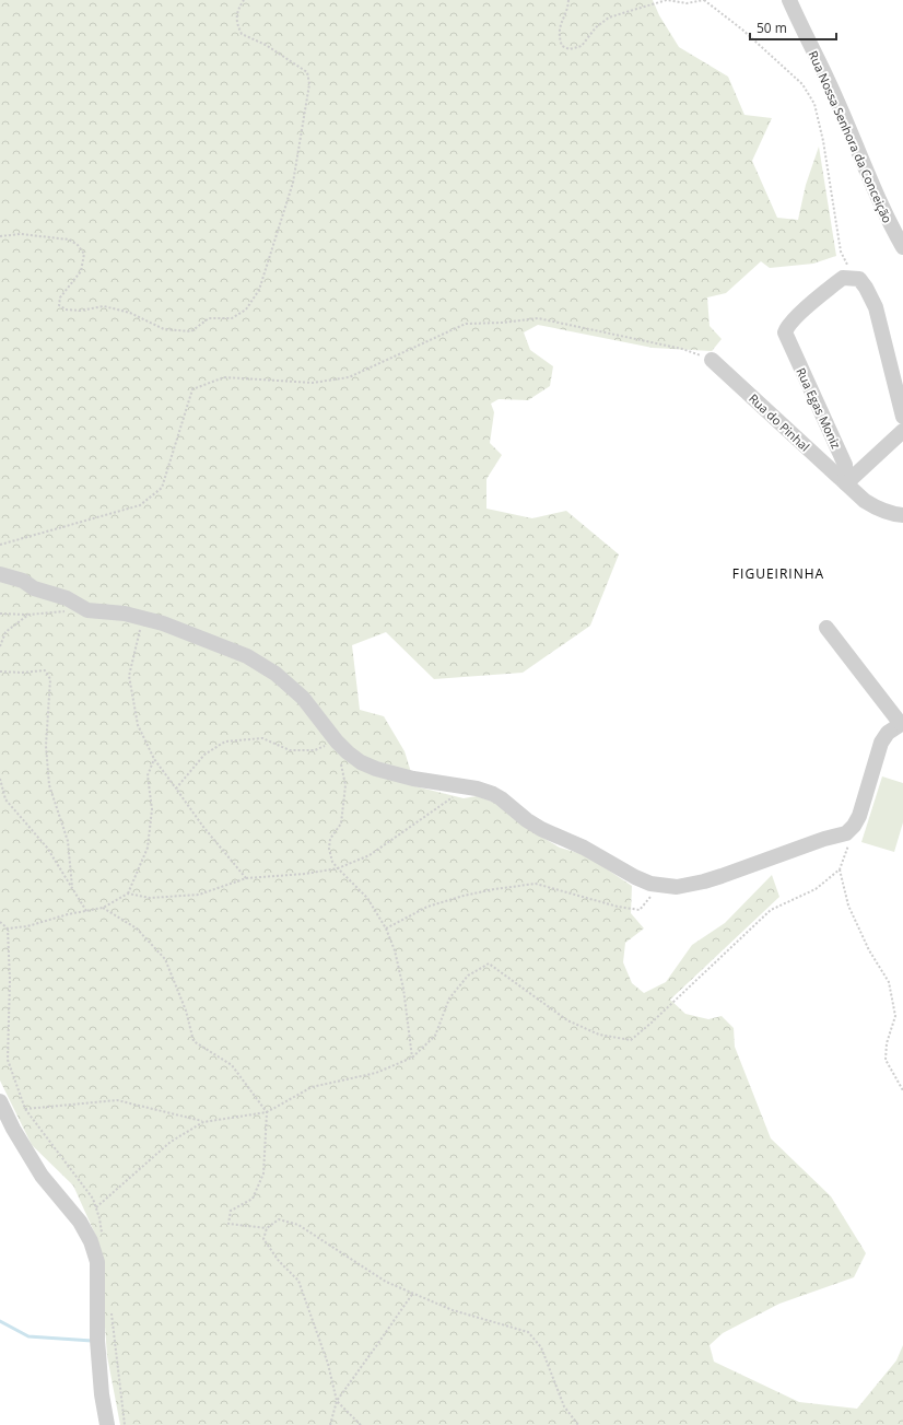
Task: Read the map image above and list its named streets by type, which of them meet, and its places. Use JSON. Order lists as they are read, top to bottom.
{
  "streets": {
    "street": ["Rua Nossa Senhora da Conceição", "Rua Egas Moniz", "Rua do Pinhal"]
  },
  "crossings": [
    ["Rua Egas Moniz", "Rua do Pinhal"]
  ],
  "districts": ["FIGUEIRINHA"],
  "scale_bar": "50 m"
}
